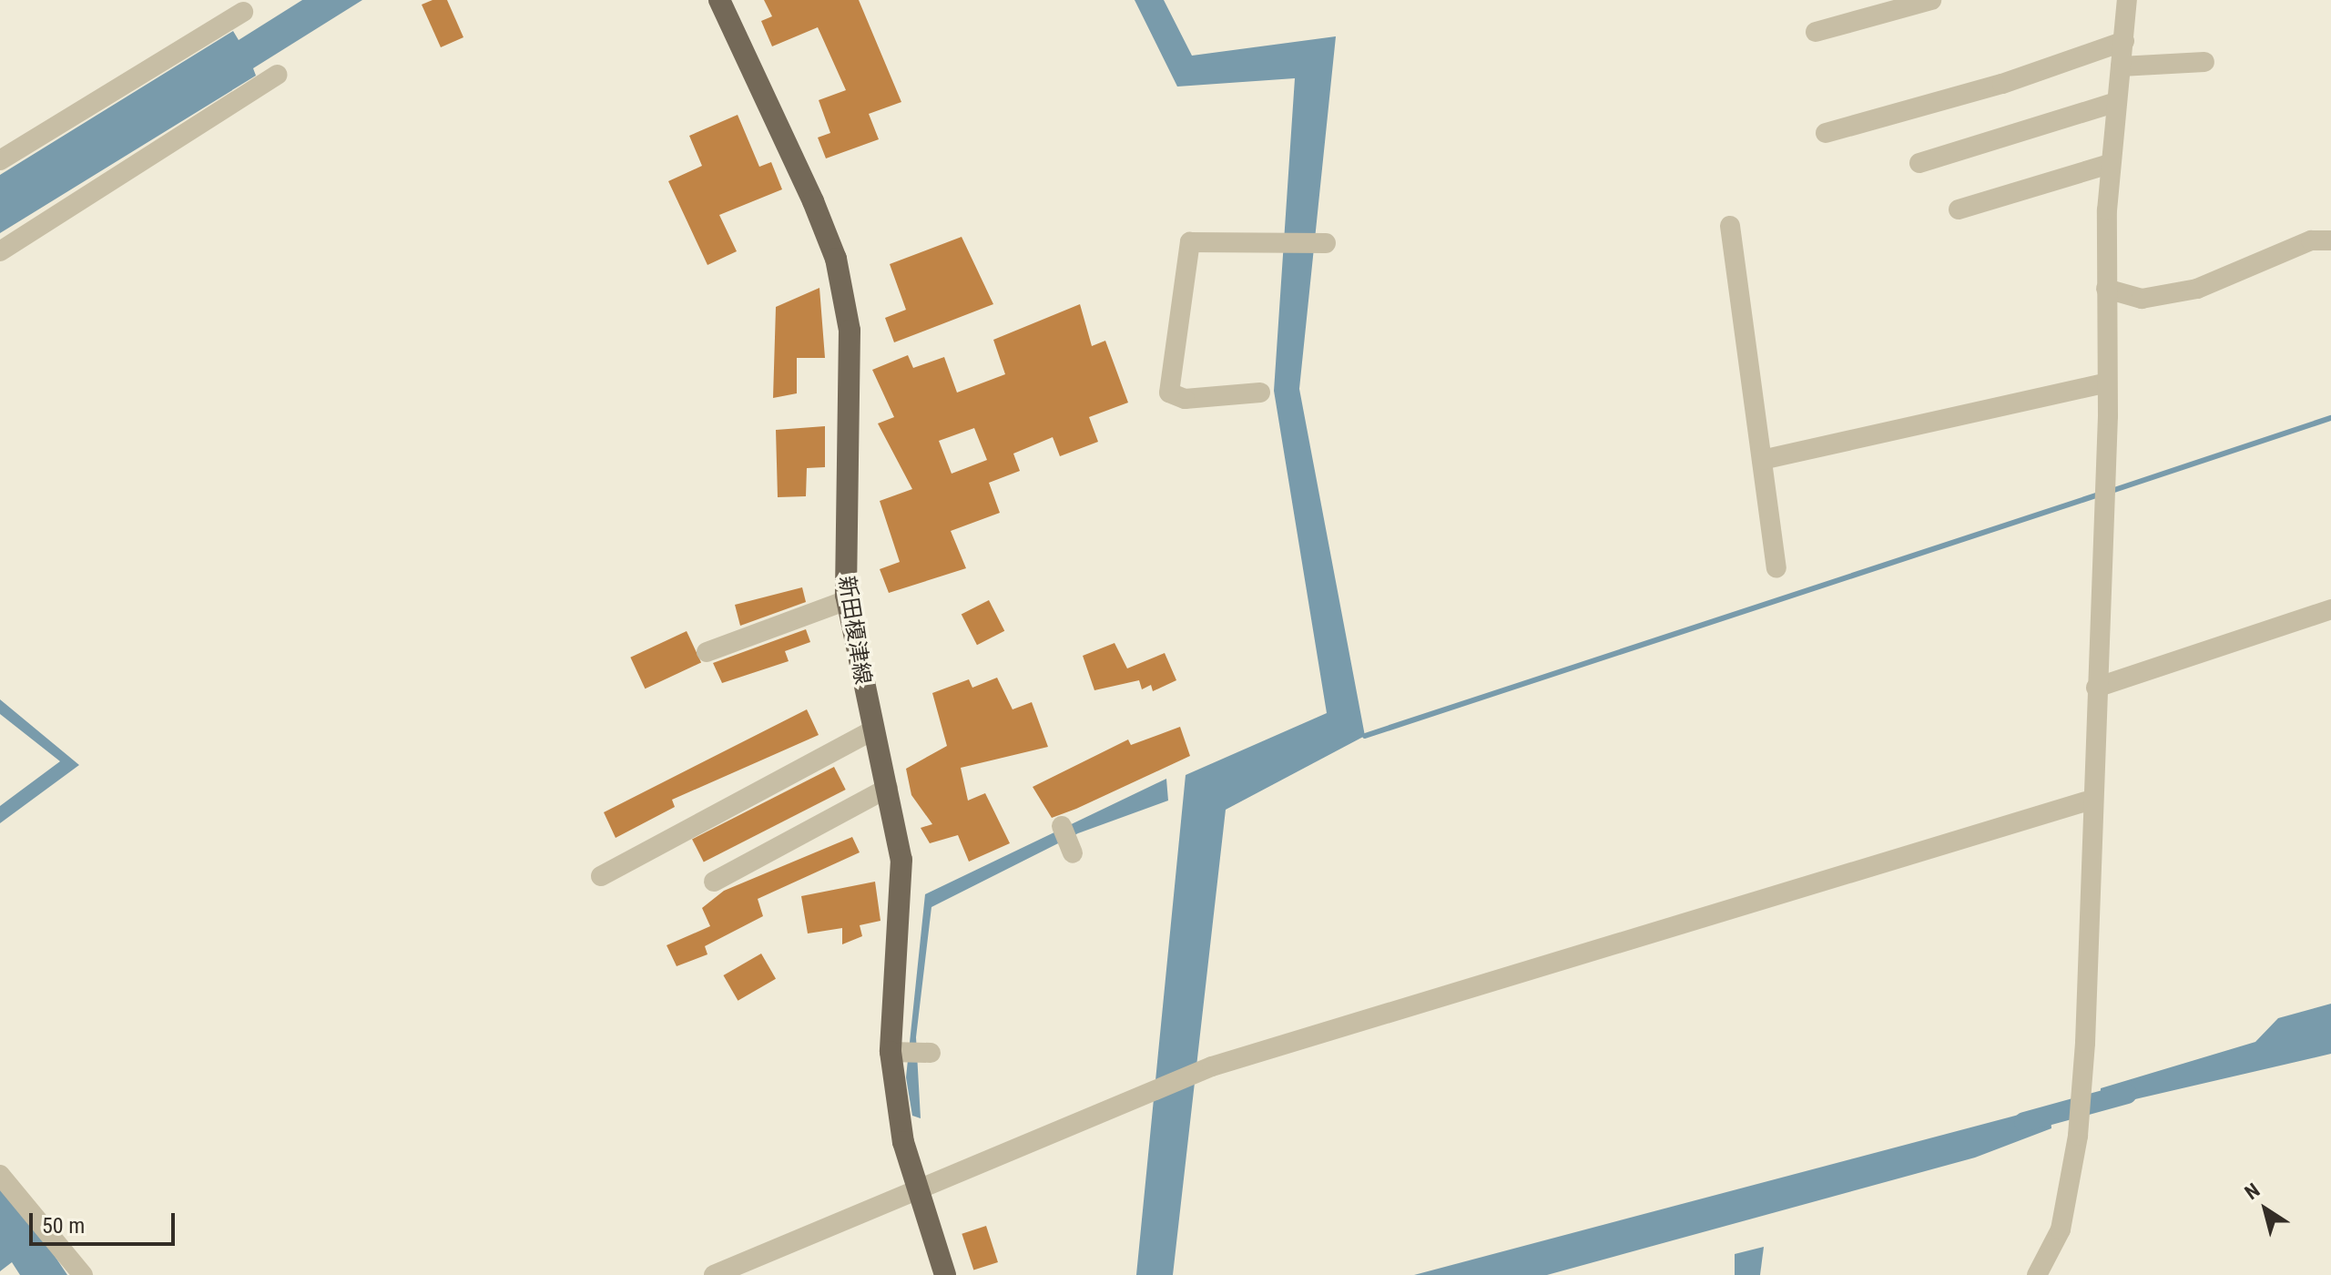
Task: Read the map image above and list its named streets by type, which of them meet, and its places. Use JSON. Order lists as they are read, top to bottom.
{
  "streets": {
    "main road": ["新田榎津線"]
  },
  "scale_bar": "50 m",
  "north": "top left"
}
